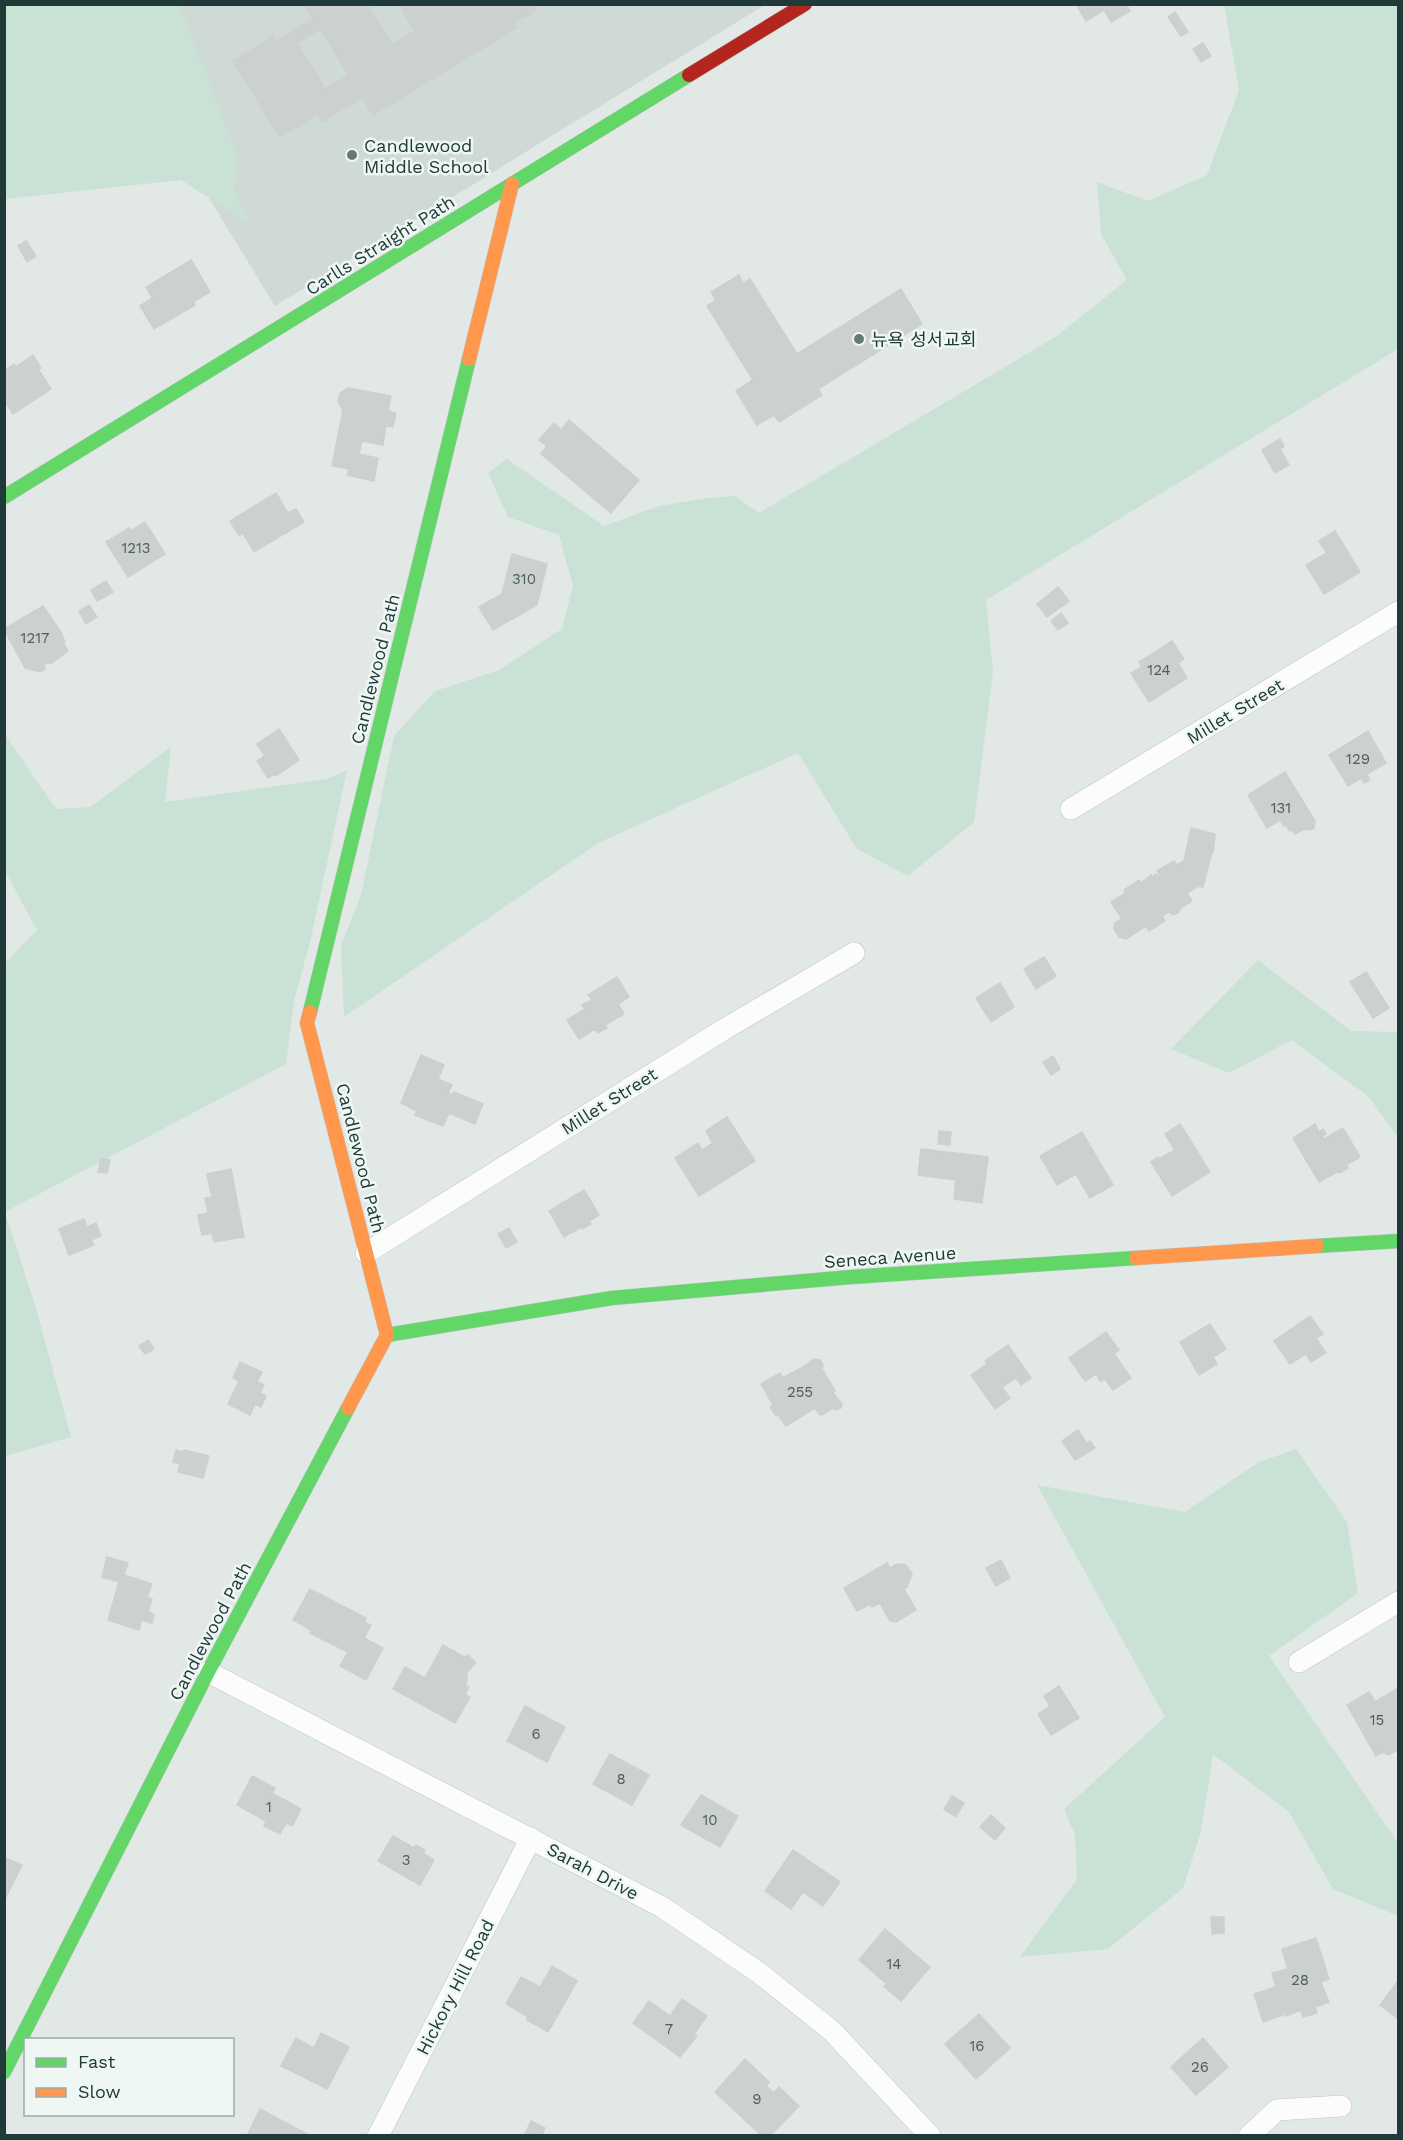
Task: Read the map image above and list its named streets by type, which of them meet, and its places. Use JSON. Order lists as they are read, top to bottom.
{
  "streets": {
    "street": [
      "Carlls Straight Path",
      "Candlewood Path",
      "Millet Street",
      "Seneca Avenue",
      "Sarah Drive",
      "Hickory Hill Road"
    ]
  },
  "crossings": [
    ["Carlls Straight Path", "Candlewood Path"],
    ["Candlewood Path", "Millet Street"],
    ["Candlewood Path", "Seneca Avenue"],
    ["Candlewood Path", "Sarah Drive"],
    ["Sarah Drive", "Hickory Hill Road"]
  ],
  "places": ["Candlewood Middle School", "뉴욕 성서교회"],
  "house_numbers": [
    "1213",
    "310",
    "1217",
    "124",
    "129",
    "131",
    "255",
    "15",
    "6",
    "8",
    "1",
    "10",
    "3",
    "14",
    "28",
    "7",
    "16",
    "26",
    "9"
  ],
  "legend": ["Fast", "Slow"]
}
